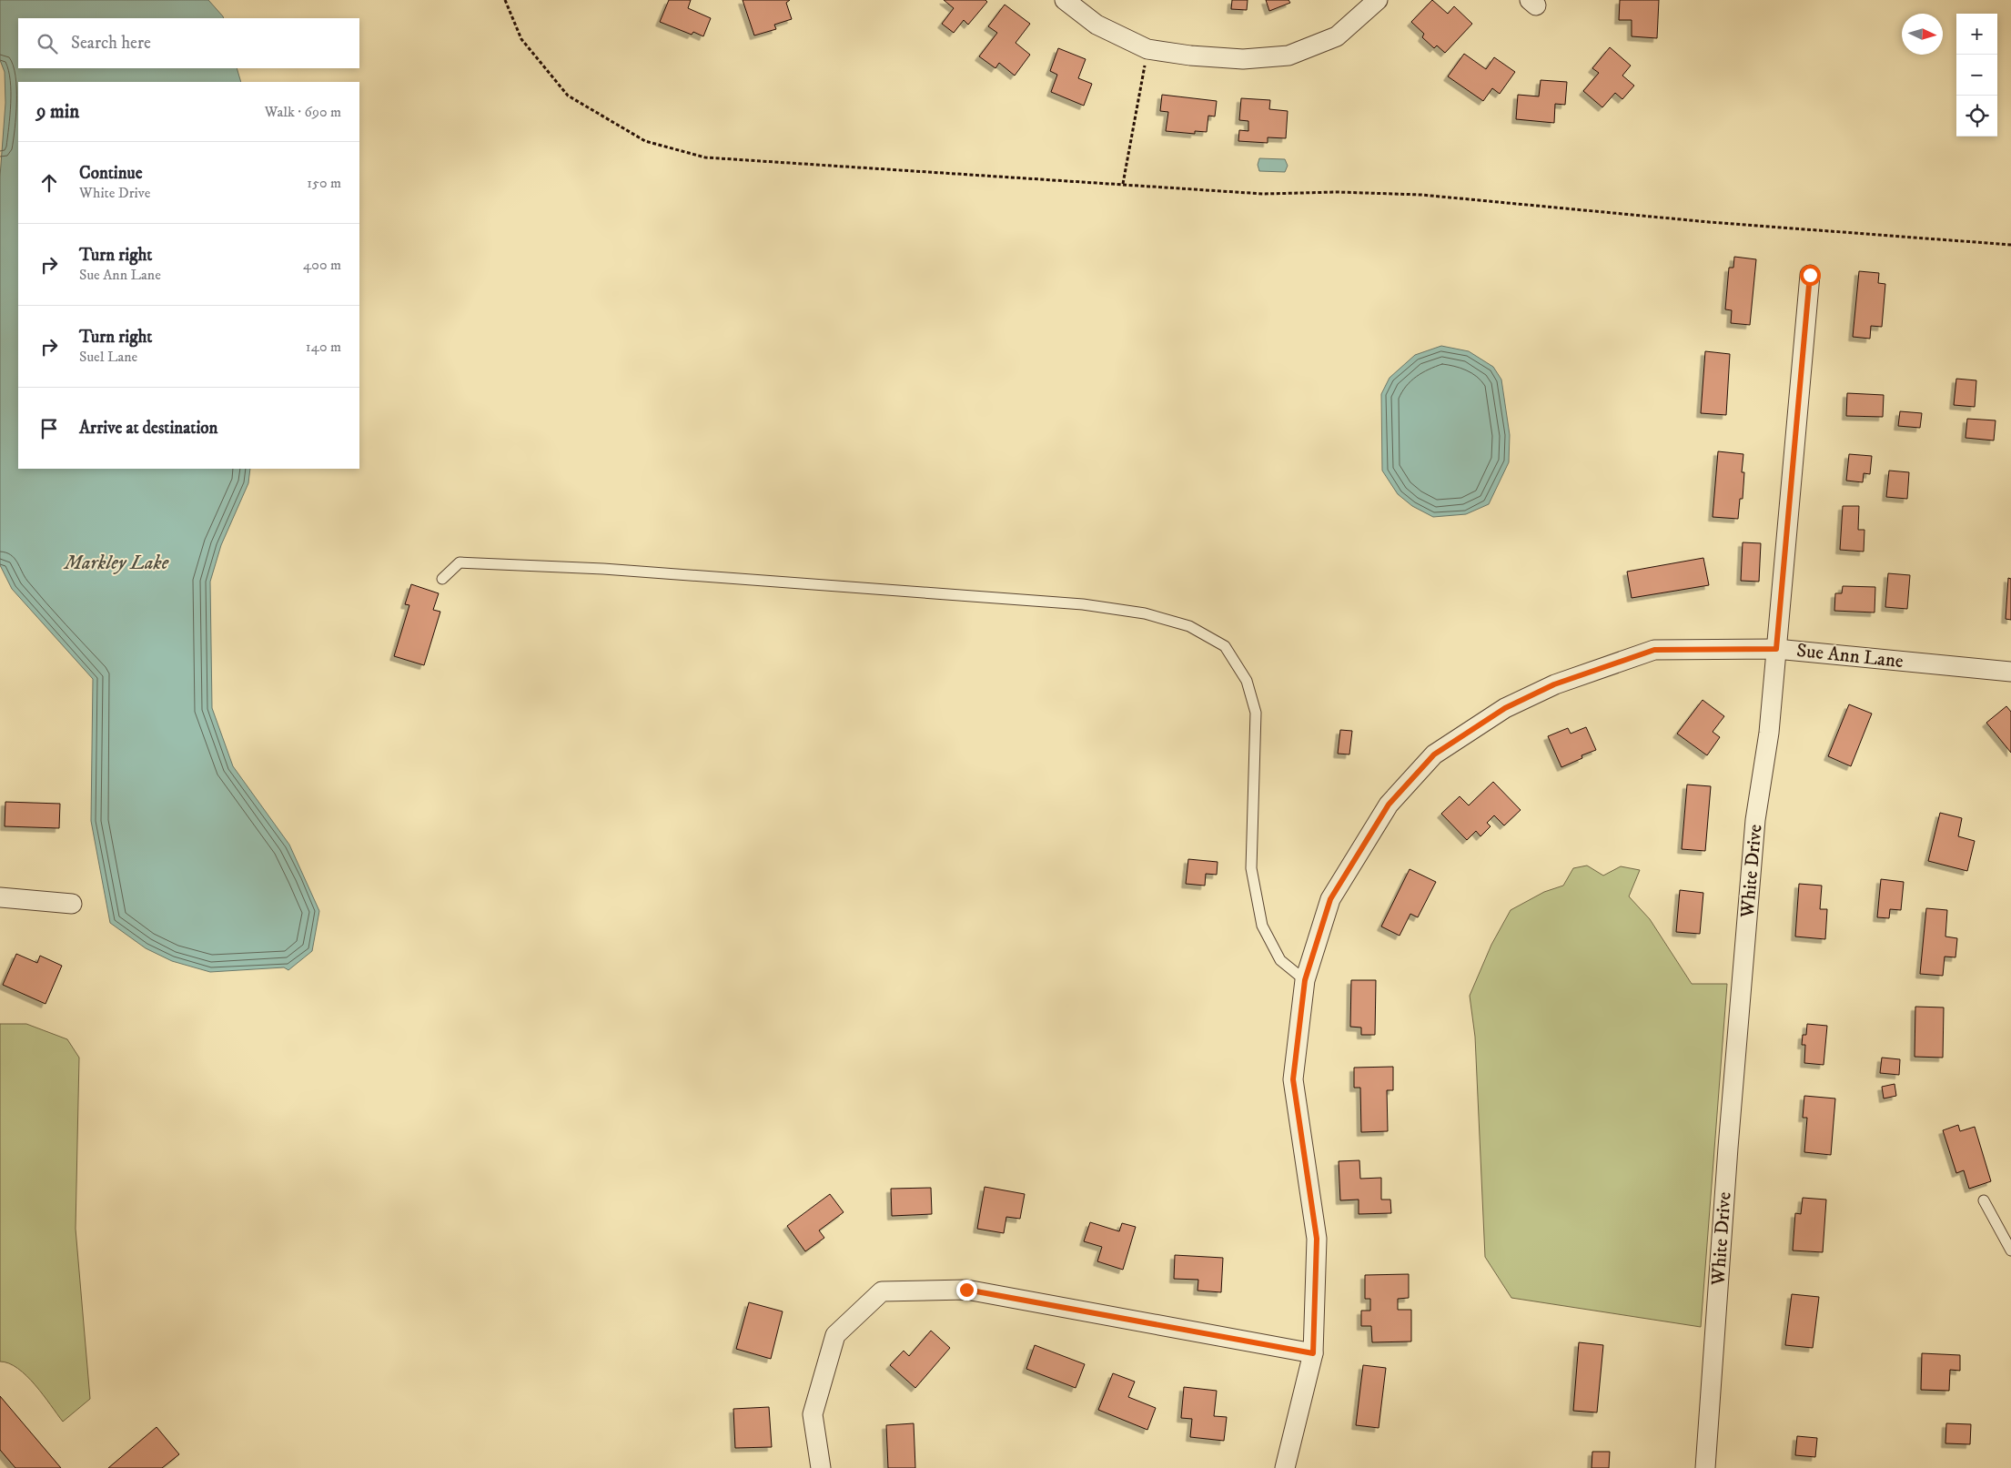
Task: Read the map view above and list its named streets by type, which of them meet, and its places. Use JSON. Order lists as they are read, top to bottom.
{
  "streets": {
    "street": ["Sue Ann Lane", "White Drive"]
  },
  "crossings": [
    ["Sue Ann Lane", "White Drive"]
  ],
  "water": ["Markley Lake"],
  "north": "right",
  "page": {
    "map_buttons": ["+", "−"],
    "search": "Search here",
    "heading": ["9 min", "Walk · 690 m"],
    "list": [
      ["Continue", "White Drive", "150 m"],
      ["Turn right", "Sue Ann Lane", "400 m"],
      ["Turn right", "Suel Lane", "140 m"],
      "Arrive at destination"
    ]
  }
}
